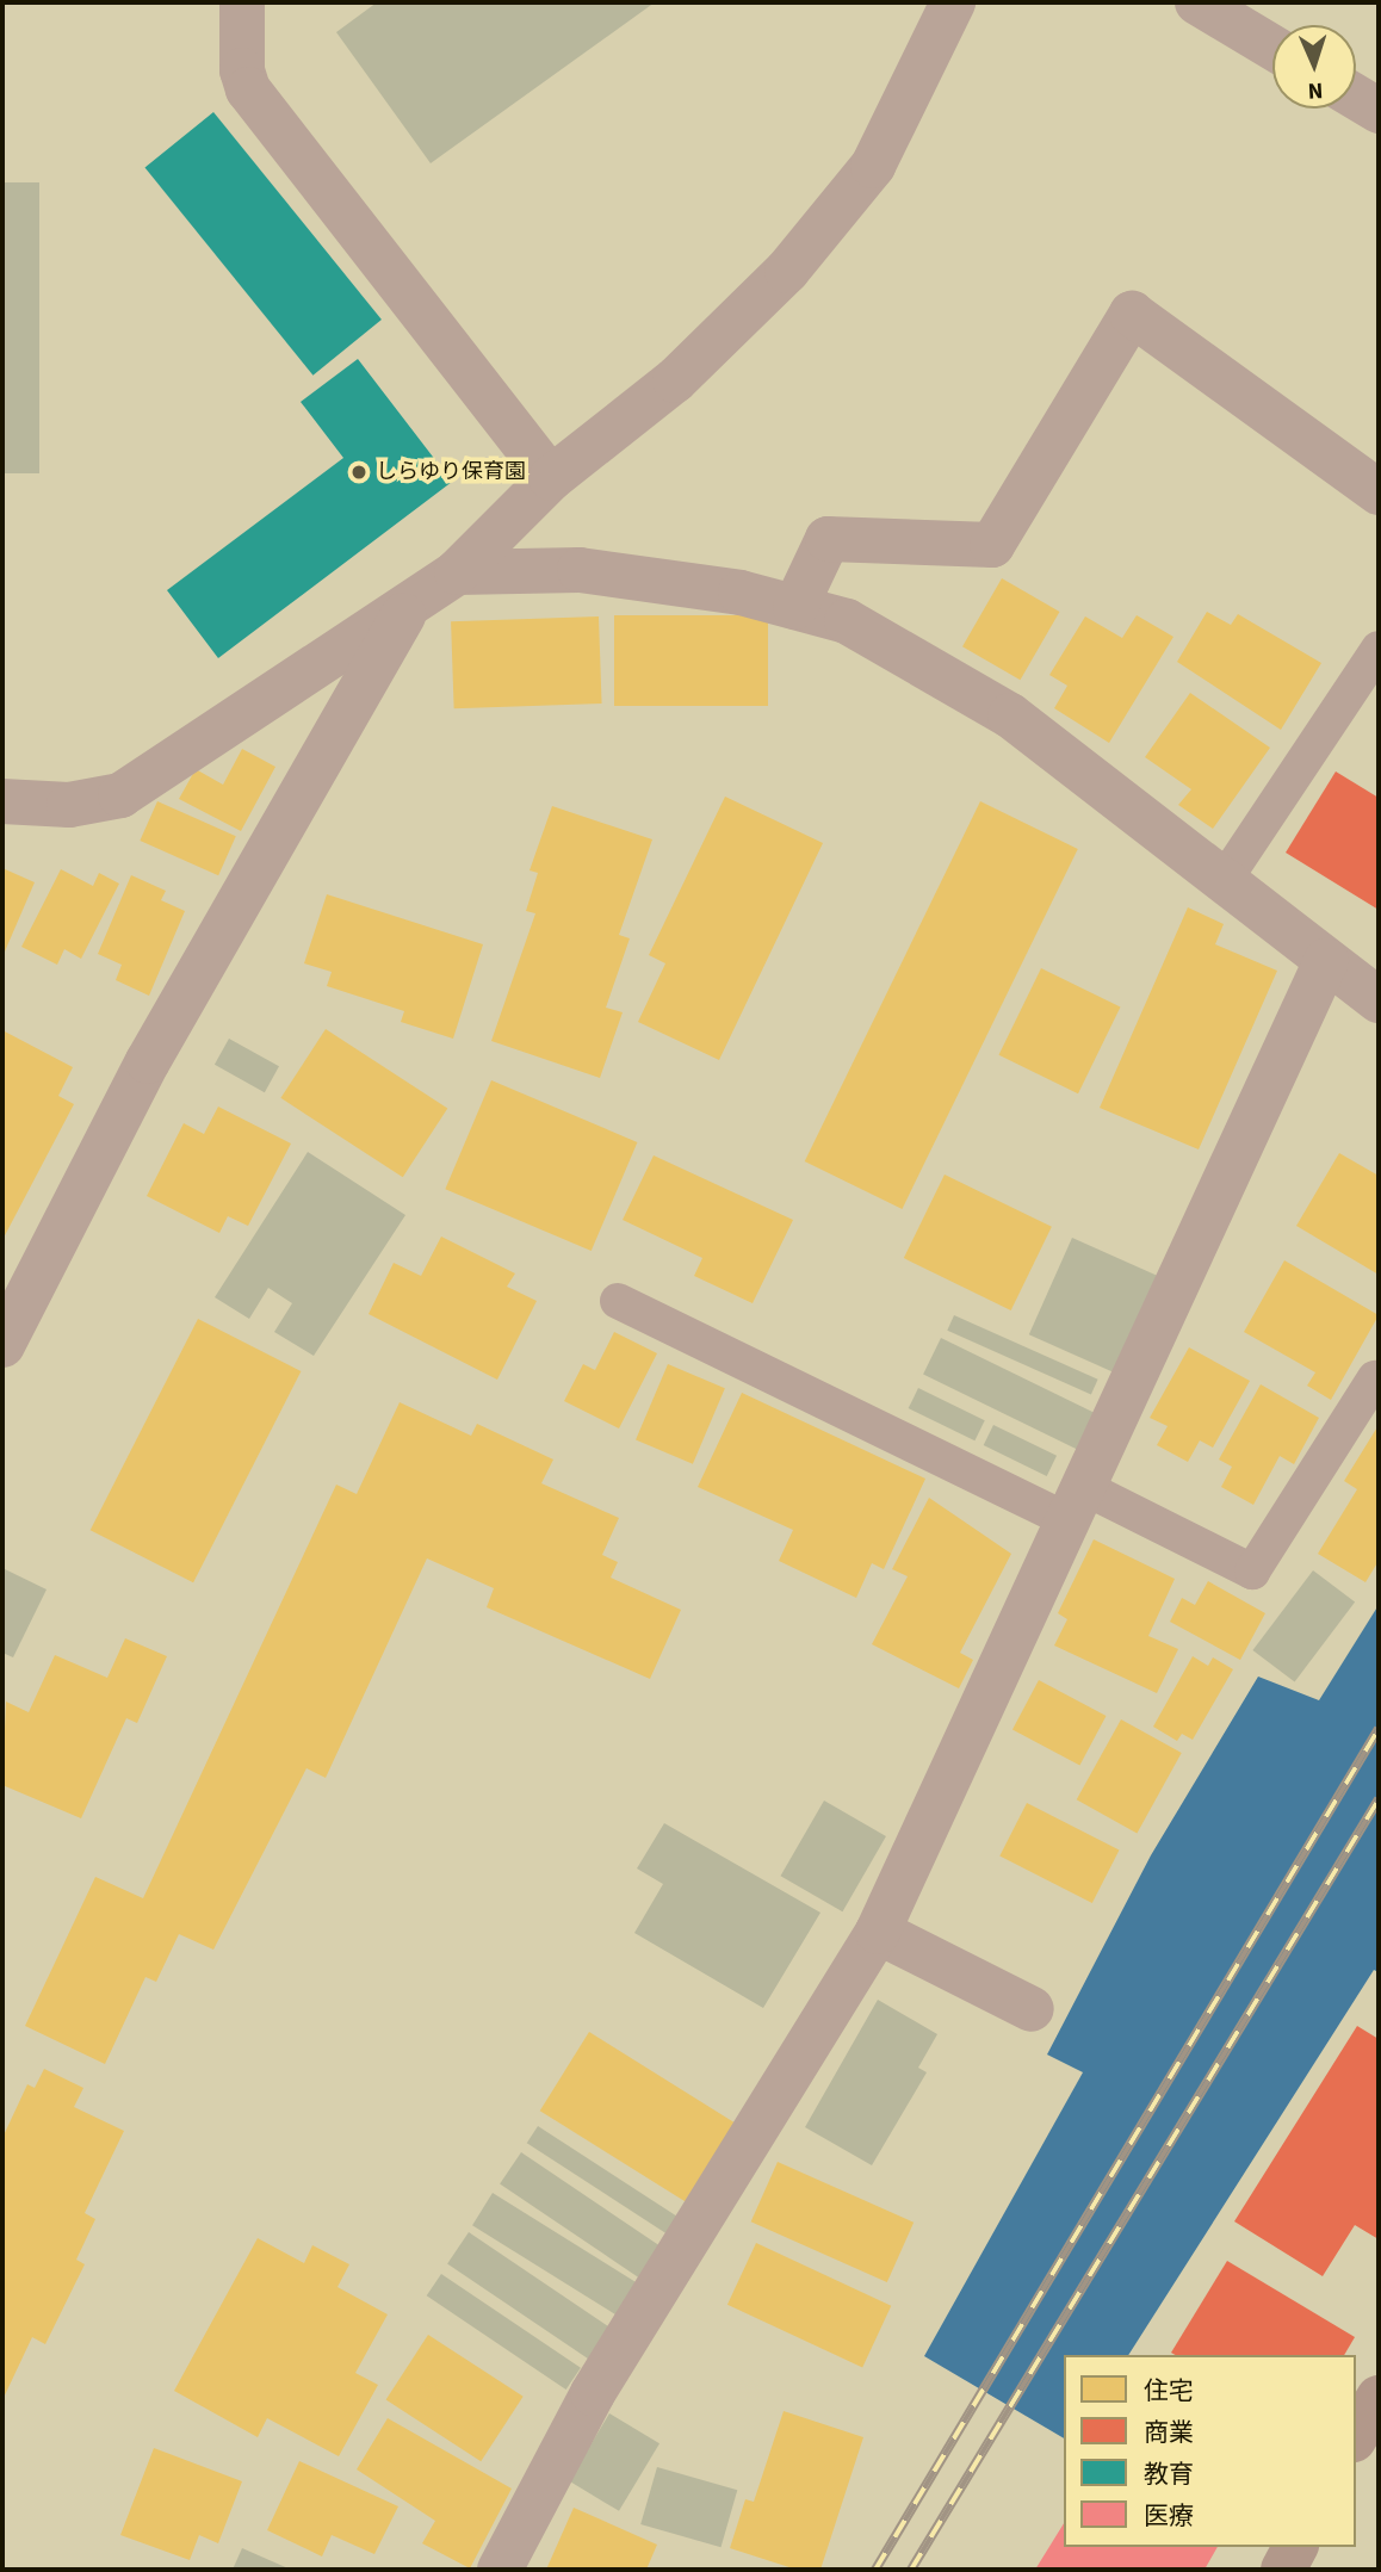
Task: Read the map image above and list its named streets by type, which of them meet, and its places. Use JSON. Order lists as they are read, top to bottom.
{
  "places": ["しらゆり保育園"],
  "legend": [
    "住宅",
    "商業",
    "教育",
    "医療"
  ],
  "north": "bottom"
}
